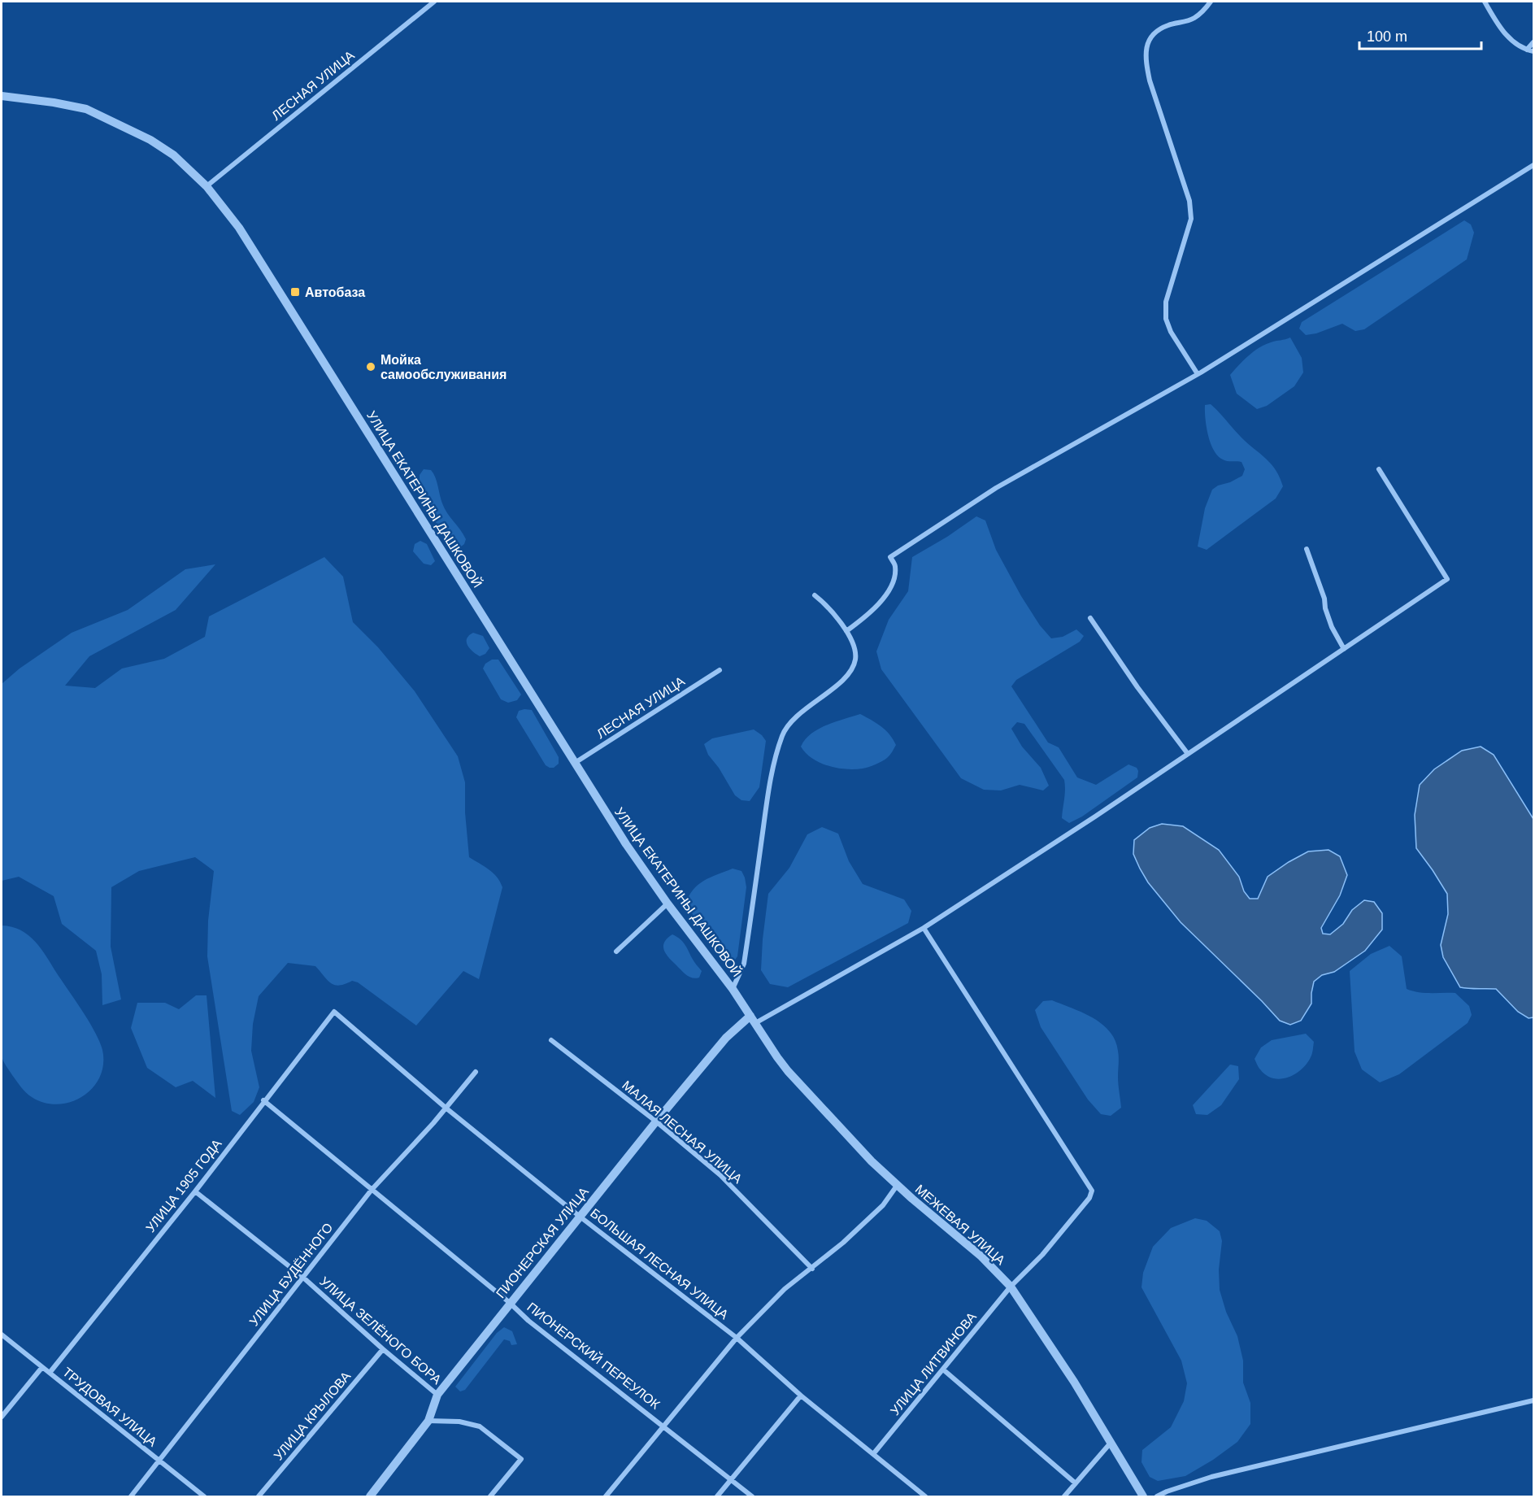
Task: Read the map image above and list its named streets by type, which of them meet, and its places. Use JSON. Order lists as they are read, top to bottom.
{
  "streets": {
    "street": [
      "ЛЕСНАЯ УЛИЦА",
      "УЛИЦА ЕКАТЕРИНЫ ДАШКОВОЙ",
      "МАЛАЯ ЛЕСНАЯ УЛИЦА",
      "УЛИЦА 1905 ГОДА",
      "МЕЖЕВАЯ УЛИЦА",
      "ПИОНЕРСКАЯ УЛИЦА",
      "БОЛЬШАЯ ЛЕСНАЯ УЛИЦА",
      "УЛИЦА БУДЁННОГО",
      "УЛИЦА ЗЕЛЁНОГО БОРА",
      "ПИОНЕРСКИЙ ПЕРЕУЛОК",
      "УЛИЦА ЛИТВИНОВА",
      "ТРУДОВАЯ УЛИЦА",
      "УЛИЦА КРЫЛОВА"
    ]
  },
  "crossings": [
    ["ЛЕСНАЯ УЛИЦА", "УЛИЦА ЕКАТЕРИНЫ ДАШКОВОЙ"],
    ["УЛИЦА ЕКАТЕРИНЫ ДАШКОВОЙ", "МЕЖЕВАЯ УЛИЦА"],
    ["УЛИЦА ЕКАТЕРИНЫ ДАШКОВОЙ", "ПИОНЕРСКАЯ УЛИЦА"],
    ["МАЛАЯ ЛЕСНАЯ УЛИЦА", "ПИОНЕРСКАЯ УЛИЦА"],
    ["УЛИЦА 1905 ГОДА", "БОЛЬШАЯ ЛЕСНАЯ УЛИЦА"],
    ["УЛИЦА 1905 ГОДА", "УЛИЦА ЗЕЛЁНОГО БОРА"],
    ["УЛИЦА 1905 ГОДА", "ПИОНЕРСКИЙ ПЕРЕУЛОК"],
    ["УЛИЦА 1905 ГОДА", "ТРУДОВАЯ УЛИЦА"],
    ["МЕЖЕВАЯ УЛИЦА", "ПИОНЕРСКАЯ УЛИЦА"],
    ["МЕЖЕВАЯ УЛИЦА", "УЛИЦА ЛИТВИНОВА"],
    ["ПИОНЕРСКАЯ УЛИЦА", "БОЛЬШАЯ ЛЕСНАЯ УЛИЦА"],
    ["ПИОНЕРСКАЯ УЛИЦА", "УЛИЦА ЗЕЛЁНОГО БОРА"],
    ["ПИОНЕРСКАЯ УЛИЦА", "ПИОНЕРСКИЙ ПЕРЕУЛОК"],
    ["БОЛЬШАЯ ЛЕСНАЯ УЛИЦА", "УЛИЦА БУДЁННОГО"],
    ["БОЛЬШАЯ ЛЕСНАЯ УЛИЦА", "УЛИЦА ЛИТВИНОВА"],
    ["УЛИЦА БУДЁННОГО", "УЛИЦА ЗЕЛЁНОГО БОРА"],
    ["УЛИЦА БУДЁННОГО", "ПИОНЕРСКИЙ ПЕРЕУЛОК"],
    ["УЛИЦА БУДЁННОГО", "ТРУДОВАЯ УЛИЦА"],
    ["УЛИЦА ЗЕЛЁНОГО БОРА", "УЛИЦА КРЫЛОВА"]
  ],
  "places": {
    "transit": ["Автобаза"],
    "other": ["Мойка самообслуживания"]
  },
  "scale_bar": "100 m"
}
